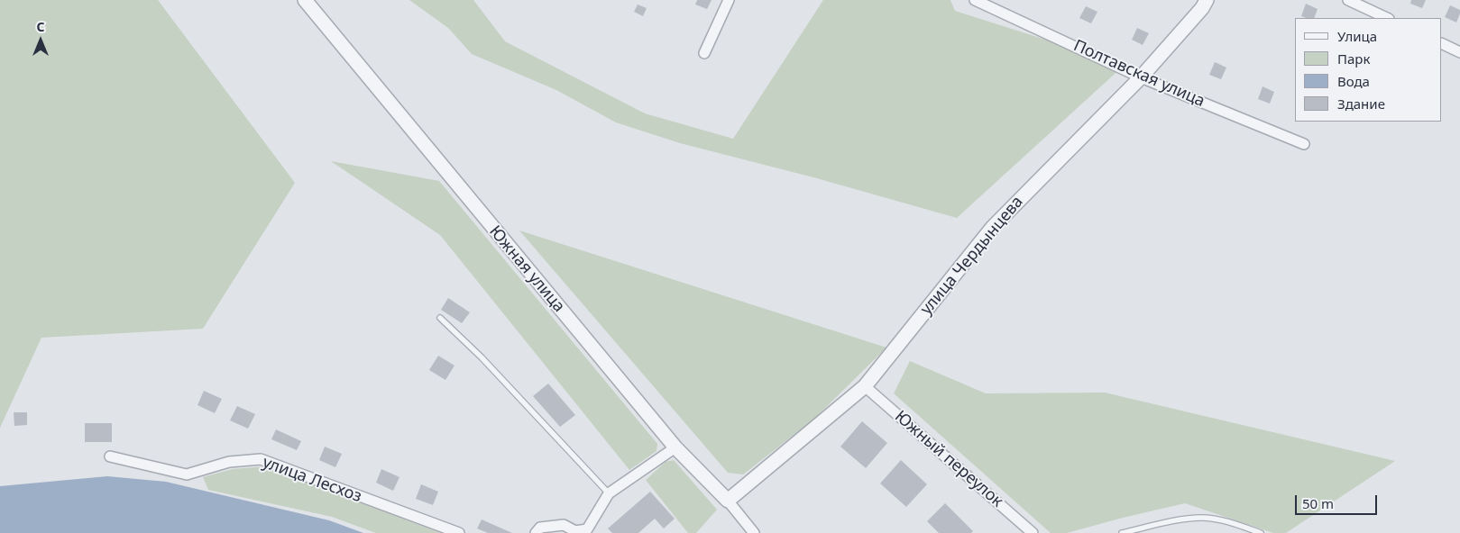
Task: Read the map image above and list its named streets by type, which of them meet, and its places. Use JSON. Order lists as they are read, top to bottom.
{
  "streets": {
    "street": [
      "Полтавская улица",
      "улица Чердынцева",
      "Южная улица",
      "Южный переулок",
      "улица Лесхоз"
    ]
  },
  "crossings": [
    ["Полтавская улица", "улица Чердынцева"],
    ["улица Чердынцева", "Южная улица"],
    ["улица Чердынцева", "Южный переулок"]
  ],
  "legend": [
    "Улица",
    "Парк",
    "Вода",
    "Здание"
  ],
  "scale_bar": "50 m",
  "north": "top"
}
